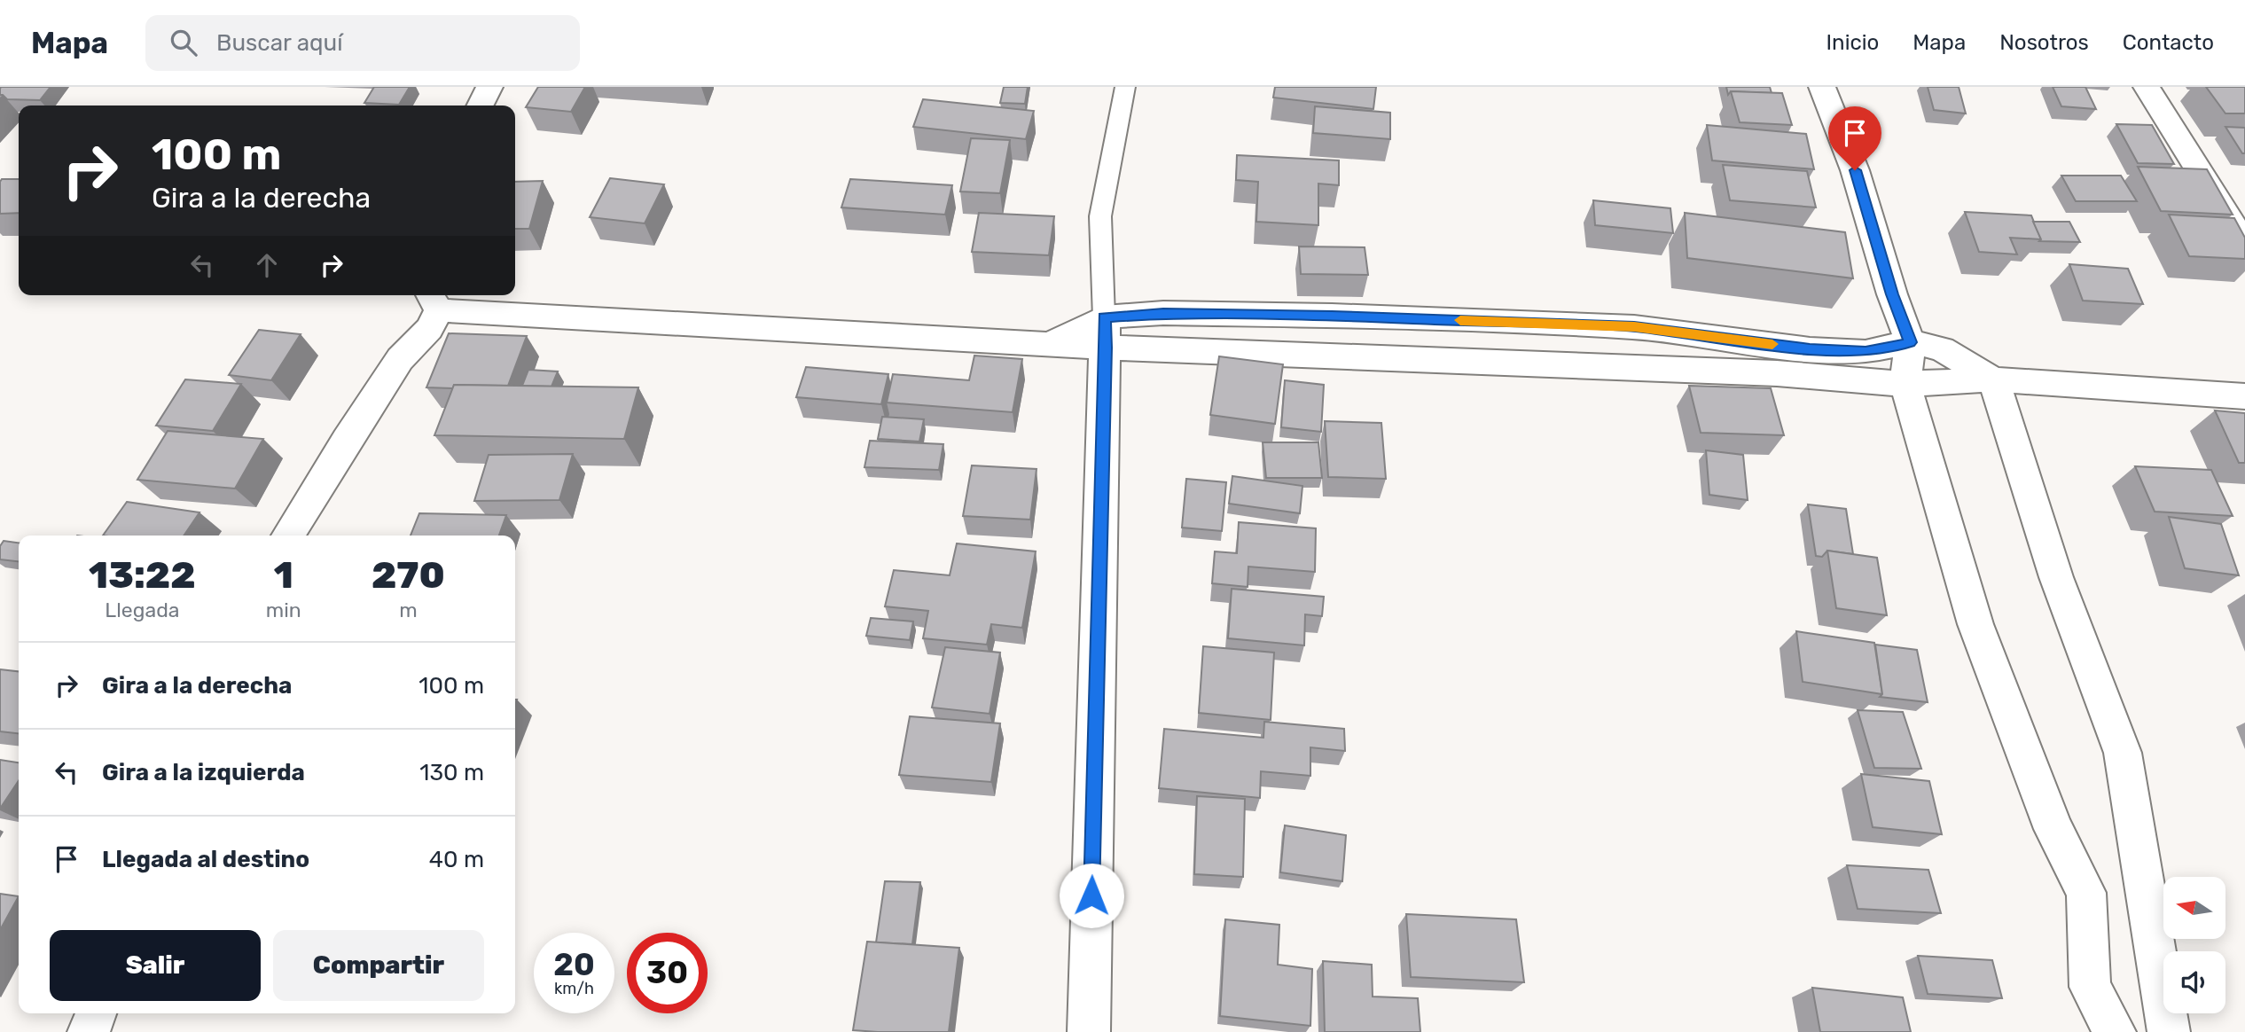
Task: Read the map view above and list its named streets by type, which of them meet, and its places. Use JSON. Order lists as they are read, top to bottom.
{
  "north": "left",
  "page": {
    "header": "Mapa",
    "search": "Buscar aquí",
    "nav": [
      "Inicio",
      "Mapa",
      "Nosotros",
      "Contacto"
    ],
    "turn": ["100 m", "Gira a la derecha"],
    "eta": [
      "13:22",
      "Llegada",
      "1",
      "min",
      "270",
      "m"
    ],
    "list": [
      {
        "name": "Gira a la derecha",
        "value": "100 m"
      },
      {
        "name": "Gira a la izquierda",
        "value": "130 m"
      },
      {
        "name": "Llegada al destino",
        "value": "40 m"
      }
    ],
    "buttons": ["Salir", "Compartir"],
    "speed": "20 km/h",
    "limit": "30"
  }
}
